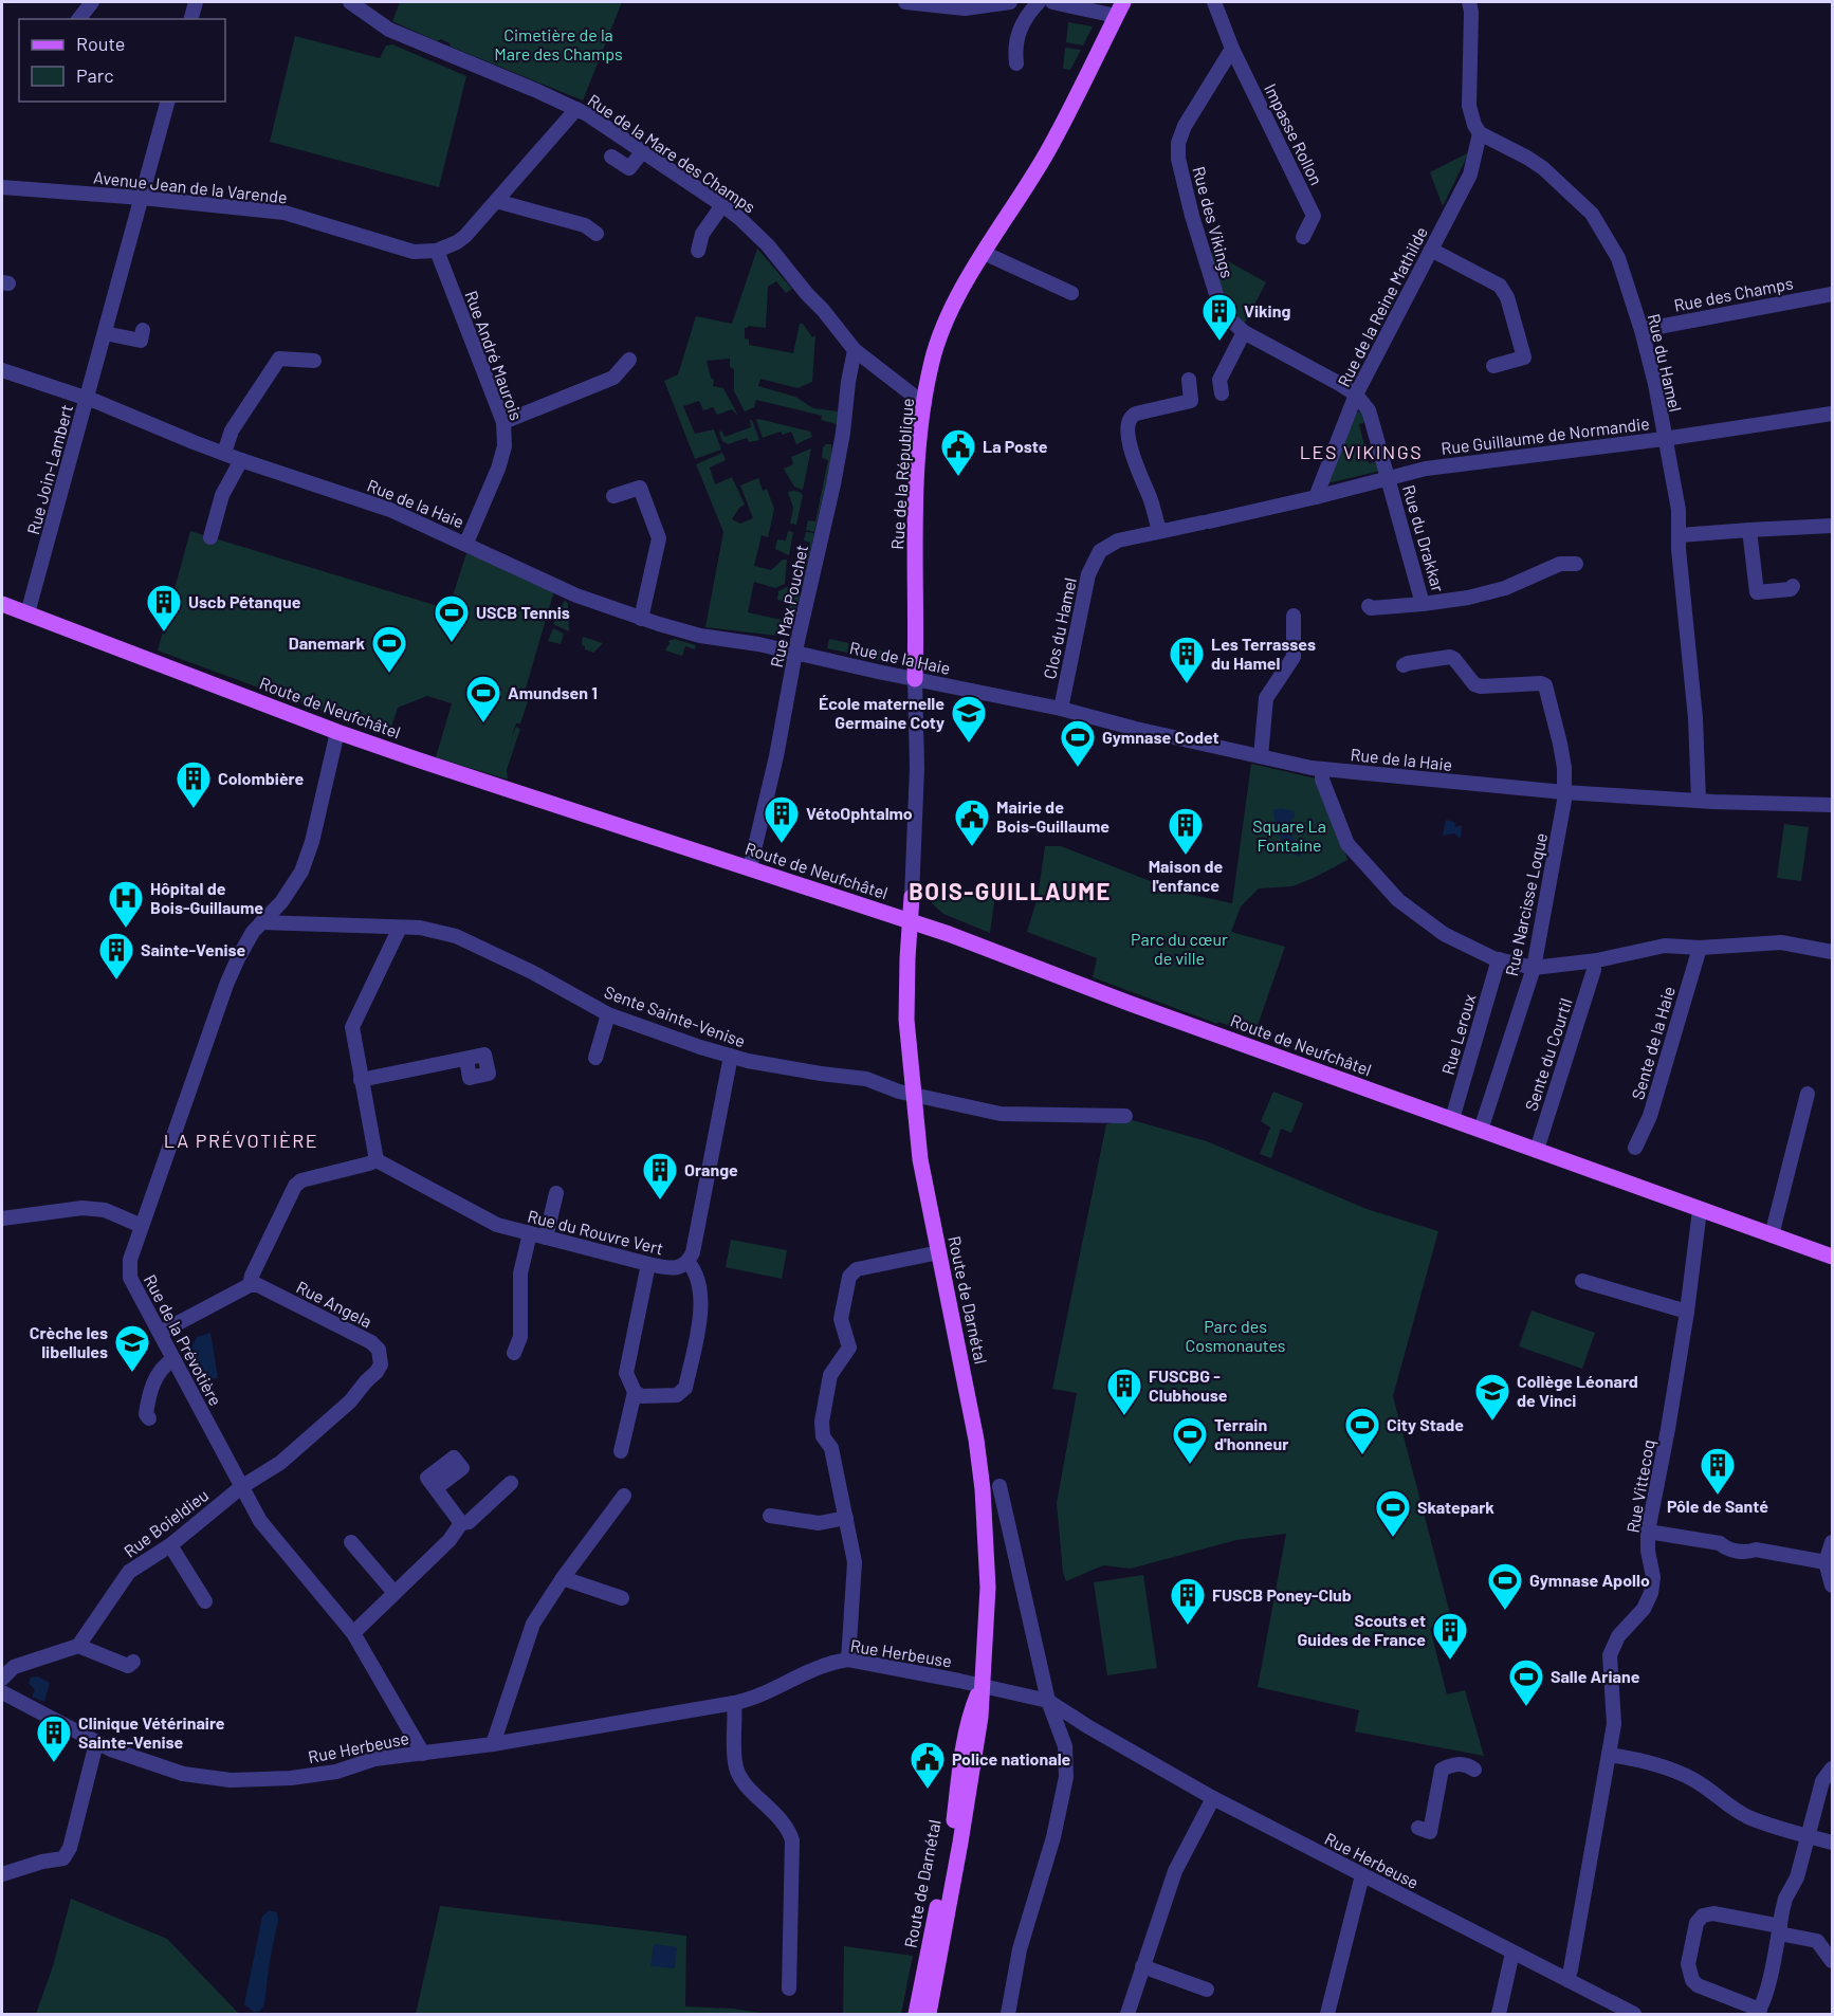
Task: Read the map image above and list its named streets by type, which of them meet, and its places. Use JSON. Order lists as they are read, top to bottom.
{
  "streets": {
    "main road": ["Rue de la République", "Route de Neufchâtel", "Route de Darnétal"],
    "street": [
      "Impasse Rollon",
      "Rue de la Mare des Champs",
      "Avenue Jean de la Varende",
      "Rue des Vikings",
      "Rue des Champs",
      "Rue de la Reine Mathilde",
      "Rue André Maurois",
      "Rue du Hamel",
      "Rue Guillaume de Normandie",
      "Rue Join-Lambert",
      "Rue de la Haie",
      "Rue du Drakkar",
      "Rue Max Pouchet",
      "Clos du Hamel",
      "Rue Narcisse Loque",
      "Sente Sainte-Venise",
      "Rue Leroux",
      "Sente de la Haie",
      "Sente du Courtil",
      "Rue du Rouvre Vert",
      "Rue Angela",
      "Rue de la Prévotière",
      "Rue Vittecoq",
      "Rue Boieldieu",
      "Rue Herbeuse"
    ]
  },
  "crossings": [
    ["Impasse Rollon", "Rue des Vikings"],
    ["Rue de la Mare des Champs", "Avenue Jean de la Varende"],
    ["Rue de la Mare des Champs", "Rue de la République"],
    ["Rue de la Mare des Champs", "Rue Max Pouchet"],
    ["Avenue Jean de la Varende", "Rue André Maurois"],
    ["Avenue Jean de la Varende", "Rue Join-Lambert"],
    ["Rue des Vikings", "Rue de la Reine Mathilde"],
    ["Rue des Vikings", "Rue du Drakkar"],
    ["Rue des Champs", "Rue du Hamel"],
    ["Rue de la Reine Mathilde", "Rue du Hamel"],
    ["Rue de la Reine Mathilde", "Rue Guillaume de Normandie"],
    ["Rue de la Reine Mathilde", "Rue du Drakkar"],
    ["Rue André Maurois", "Rue de la Haie"],
    ["Rue du Hamel", "Rue Guillaume de Normandie"],
    ["Rue du Hamel", "Rue de la Haie"],
    ["Rue Guillaume de Normandie", "Rue du Drakkar"],
    ["Rue Guillaume de Normandie", "Clos du Hamel"],
    ["Rue Join-Lambert", "Rue de la Haie"],
    ["Rue Join-Lambert", "Route de Neufchâtel"],
    ["Rue de la République", "Rue de la Haie"],
    ["Rue de la République", "Route de Neufchâtel"],
    ["Rue de la République", "Route de Darnétal"],
    ["Rue de la Haie", "Rue Max Pouchet"],
    ["Rue de la Haie", "Clos du Hamel"],
    ["Rue de la Haie", "Rue Narcisse Loque"],
    ["Rue Max Pouchet", "Route de Neufchâtel"],
    ["Route de Neufchâtel", "Rue Narcisse Loque"],
    ["Route de Neufchâtel", "Rue Leroux"],
    ["Route de Neufchâtel", "Sente du Courtil"],
    ["Route de Neufchâtel", "Route de Darnétal"],
    ["Route de Neufchâtel", "Rue de la Prévotière"],
    ["Route de Neufchâtel", "Rue Vittecoq"],
    ["Sente Sainte-Venise", "Route de Darnétal"],
    ["Sente Sainte-Venise", "Rue de la Prévotière"],
    ["Route de Darnétal", "Rue Herbeuse"],
    ["Rue Angela", "Rue de la Prévotière"],
    ["Rue Angela", "Rue Boieldieu"],
    ["Rue de la Prévotière", "Rue Boieldieu"],
    ["Rue de la Prévotière", "Rue Herbeuse"],
    ["Rue Vittecoq", "Rue Herbeuse"]
  ],
  "districts": ["LES VIKINGS", "BOIS-GUILLAUME", "LA PRÉVOTIÈRE"],
  "parks": [
    "Cimetière de la Mare des Champs",
    "Square La Fontaine",
    "Parc du cœur de ville",
    "Parc des Cosmonautes"
  ],
  "places": {
    "building": [
      "Viking",
      "Uscb Pétanque",
      "Les Terrasses du Hamel",
      "Colombière",
      "VétoOphtalmo",
      "Maison de l'enfance",
      "Sainte-Venise",
      "Orange",
      "FUSCBG - Clubhouse",
      "Pôle de Santé",
      "FUSCB Poney-Club",
      "Scouts et Guides de France",
      "Clinique Vétérinaire Sainte-Venise"
    ],
    "public building": ["La Poste", "Mairie de Bois-Guillaume", "Police nationale"],
    "sports": [
      "USCB Tennis",
      "Danemark",
      "Amundsen 1",
      "Gymnase Codet",
      "City Stade",
      "Terrain d'honneur",
      "Skatepark",
      "Gymnase Apollo",
      "Salle Ariane"
    ],
    "school or university": ["École maternelle Germaine Coty", "Crèche les libellules", "Collège Léonard de Vinci"],
    "hospital": ["Hôpital de Bois-Guillaume"]
  },
  "legend": ["Route", "Parc"]
}
